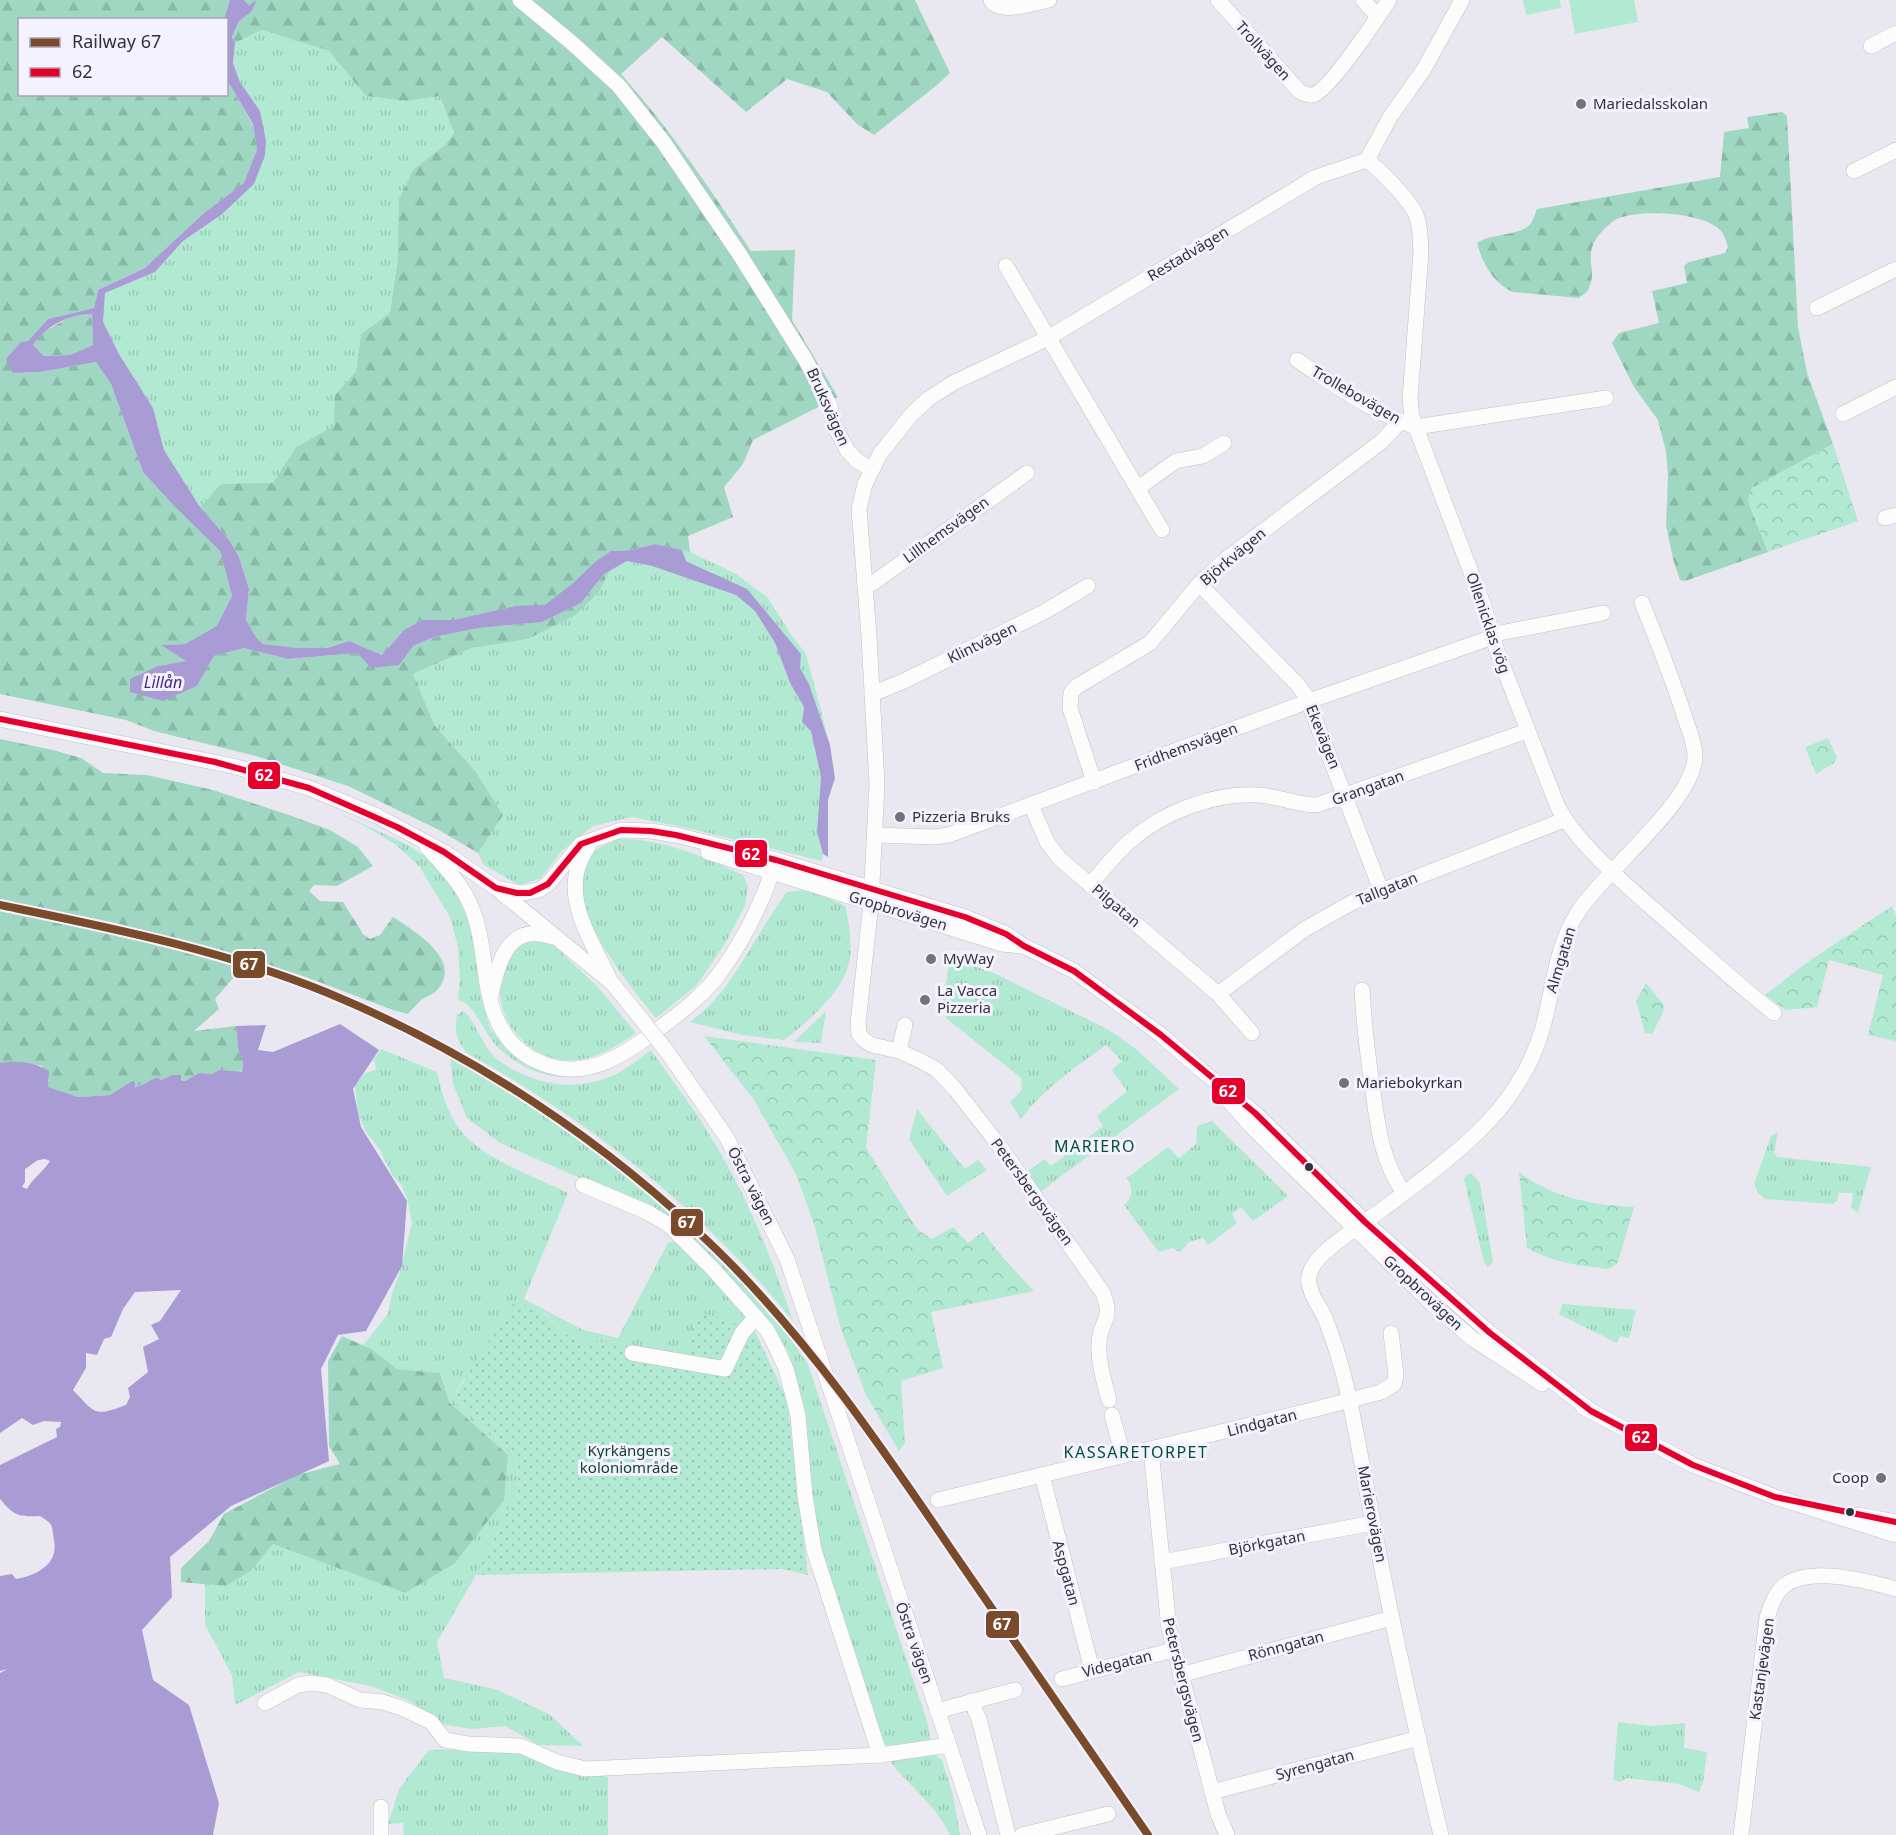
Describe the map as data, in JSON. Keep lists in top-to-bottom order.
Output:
{
  "streets": {
    "street": [
      "Trollvägen",
      "Restadvägen",
      "Trollebovägen",
      "Bruksvägen",
      "Lillhemsvägen",
      "Björkvägen",
      "Ollenicklas vög",
      "Klintvägen",
      "Ekevägen",
      "Fridhemsvägen",
      "Grangatan",
      "Tallgatan",
      "Pilgatan",
      "Gropbrovägen",
      "Almgatan",
      "Östra vägen",
      "Petersbergsvägen",
      "Lindgatan",
      "Marierovägen",
      "Björkgatan",
      "Aspgatan",
      "Rönngatan",
      "Videgatan",
      "Kastanjevägen",
      "Syrengatan"
    ]
  },
  "crossings": [
    ["Restadvägen", "Bruksvägen"],
    ["Restadvägen", "Ollenicklas vög"],
    ["Trollebovägen", "Björkvägen"],
    ["Trollebovägen", "Ollenicklas vög"],
    ["Björkvägen", "Ekevägen"],
    ["Björkvägen", "Fridhemsvägen"],
    ["Ollenicklas vög", "Fridhemsvägen"],
    ["Ollenicklas vög", "Grangatan"],
    ["Ollenicklas vög", "Tallgatan"],
    ["Ollenicklas vög", "Almgatan"],
    ["Ekevägen", "Fridhemsvägen"],
    ["Ekevägen", "Grangatan"],
    ["Ekevägen", "Tallgatan"],
    ["Fridhemsvägen", "Pilgatan"],
    ["Grangatan", "Pilgatan"],
    ["Tallgatan", "Pilgatan"],
    ["Gropbrovägen", "Almgatan"],
    ["Gropbrovägen", "Petersbergsvägen"],
    ["Gropbrovägen", "Marierovägen"],
    ["Almgatan", "Marierovägen"],
    ["Petersbergsvägen", "Lindgatan"],
    ["Petersbergsvägen", "Björkgatan"],
    ["Petersbergsvägen", "Rönngatan"],
    ["Petersbergsvägen", "Videgatan"],
    ["Petersbergsvägen", "Syrengatan"],
    ["Lindgatan", "Marierovägen"],
    ["Lindgatan", "Aspgatan"],
    ["Marierovägen", "Björkgatan"],
    ["Marierovägen", "Rönngatan"],
    ["Marierovägen", "Syrengatan"],
    ["Aspgatan", "Videgatan"]
  ],
  "districts": ["MARIERO", "KASSARETORPET"],
  "water": ["Lillån"],
  "parks": ["Kyrkängens koloniområde"],
  "places": [
    "Mariedalsskolan",
    "Pizzeria Bruks",
    "MyWay",
    "La Vacca Pizzeria",
    "Mariebokyrkan",
    "Coop"
  ],
  "lines": ["transit line 62", "rail line 67"],
  "legend": ["Railway 67", "62"]
}
